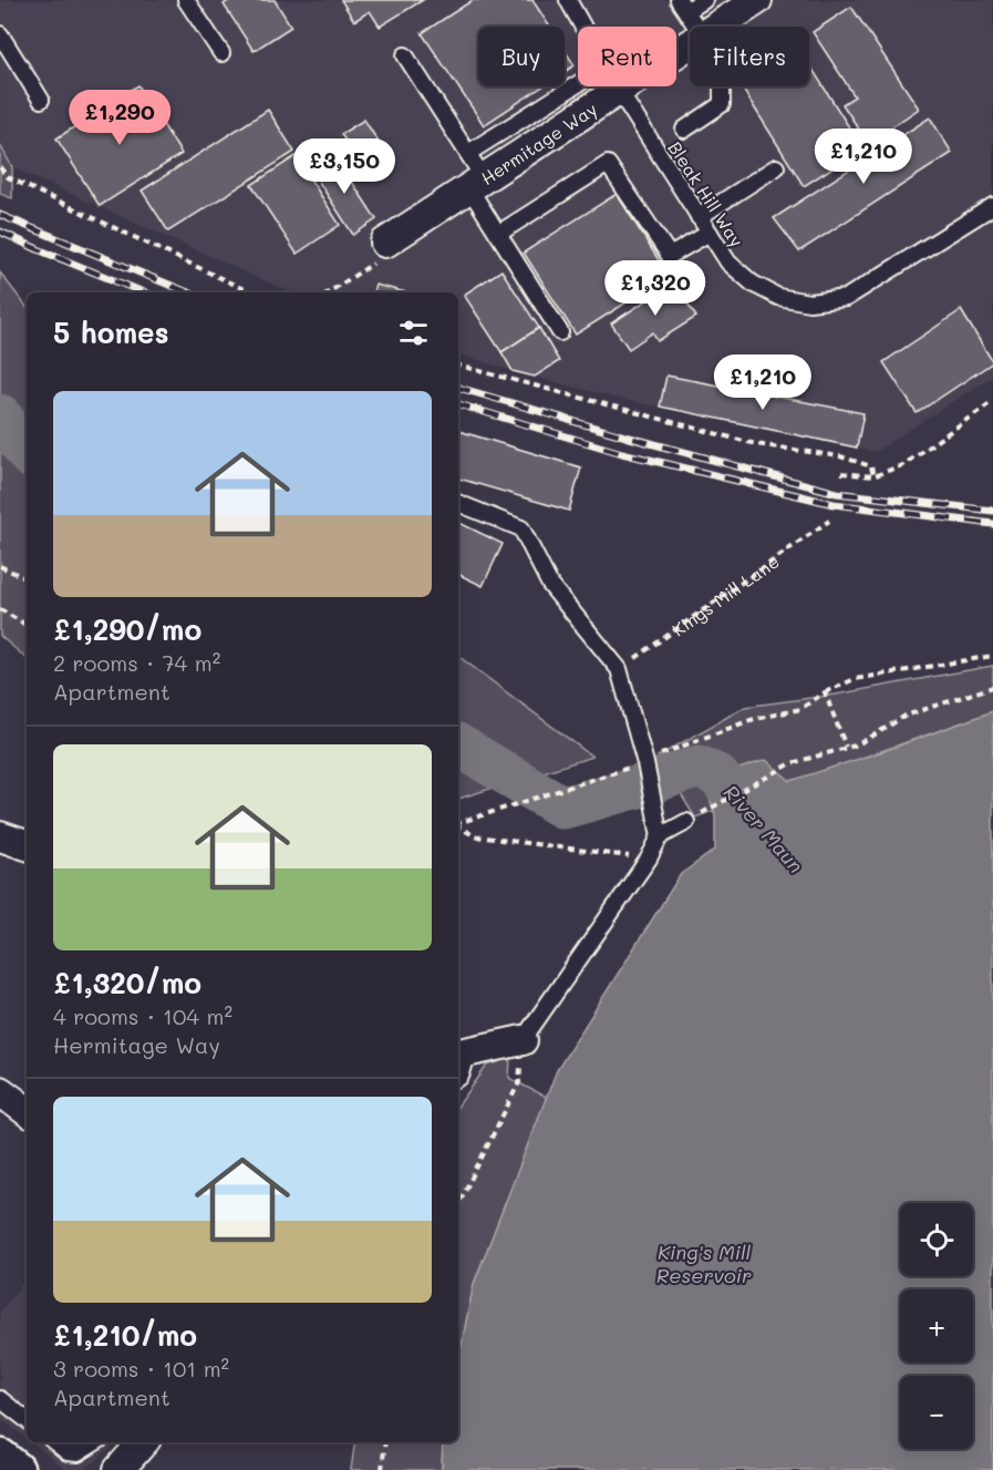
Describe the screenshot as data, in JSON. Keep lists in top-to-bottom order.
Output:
{
  "streets": {
    "street": ["Hermitage Way"],
    "lane": ["Bleak Hill Way"],
    "path": ["Kings Mill Lane"]
  },
  "water": ["River Maun", "King's Mill Reservoir"],
  "page": {
    "chip": ["Buy", "Rent", "Filters"],
    "price": [
      "£1,290",
      "£1,210",
      "£3,150",
      "£1,320",
      "£1,210"
    ],
    "heading": "5 homes",
    "list": [
      {
        "name": "£1,290/mo",
        "note": "2 rooms · 74 m² · Apartment"
      },
      {
        "name": "£1,320/mo",
        "note": "4 rooms · 104 m² · Hermitage Way"
      },
      {
        "name": "£1,210/mo",
        "note": "3 rooms · 101 m² · Apartment"
      }
    ],
    "map_buttons": ["+", "−"]
  }
}
